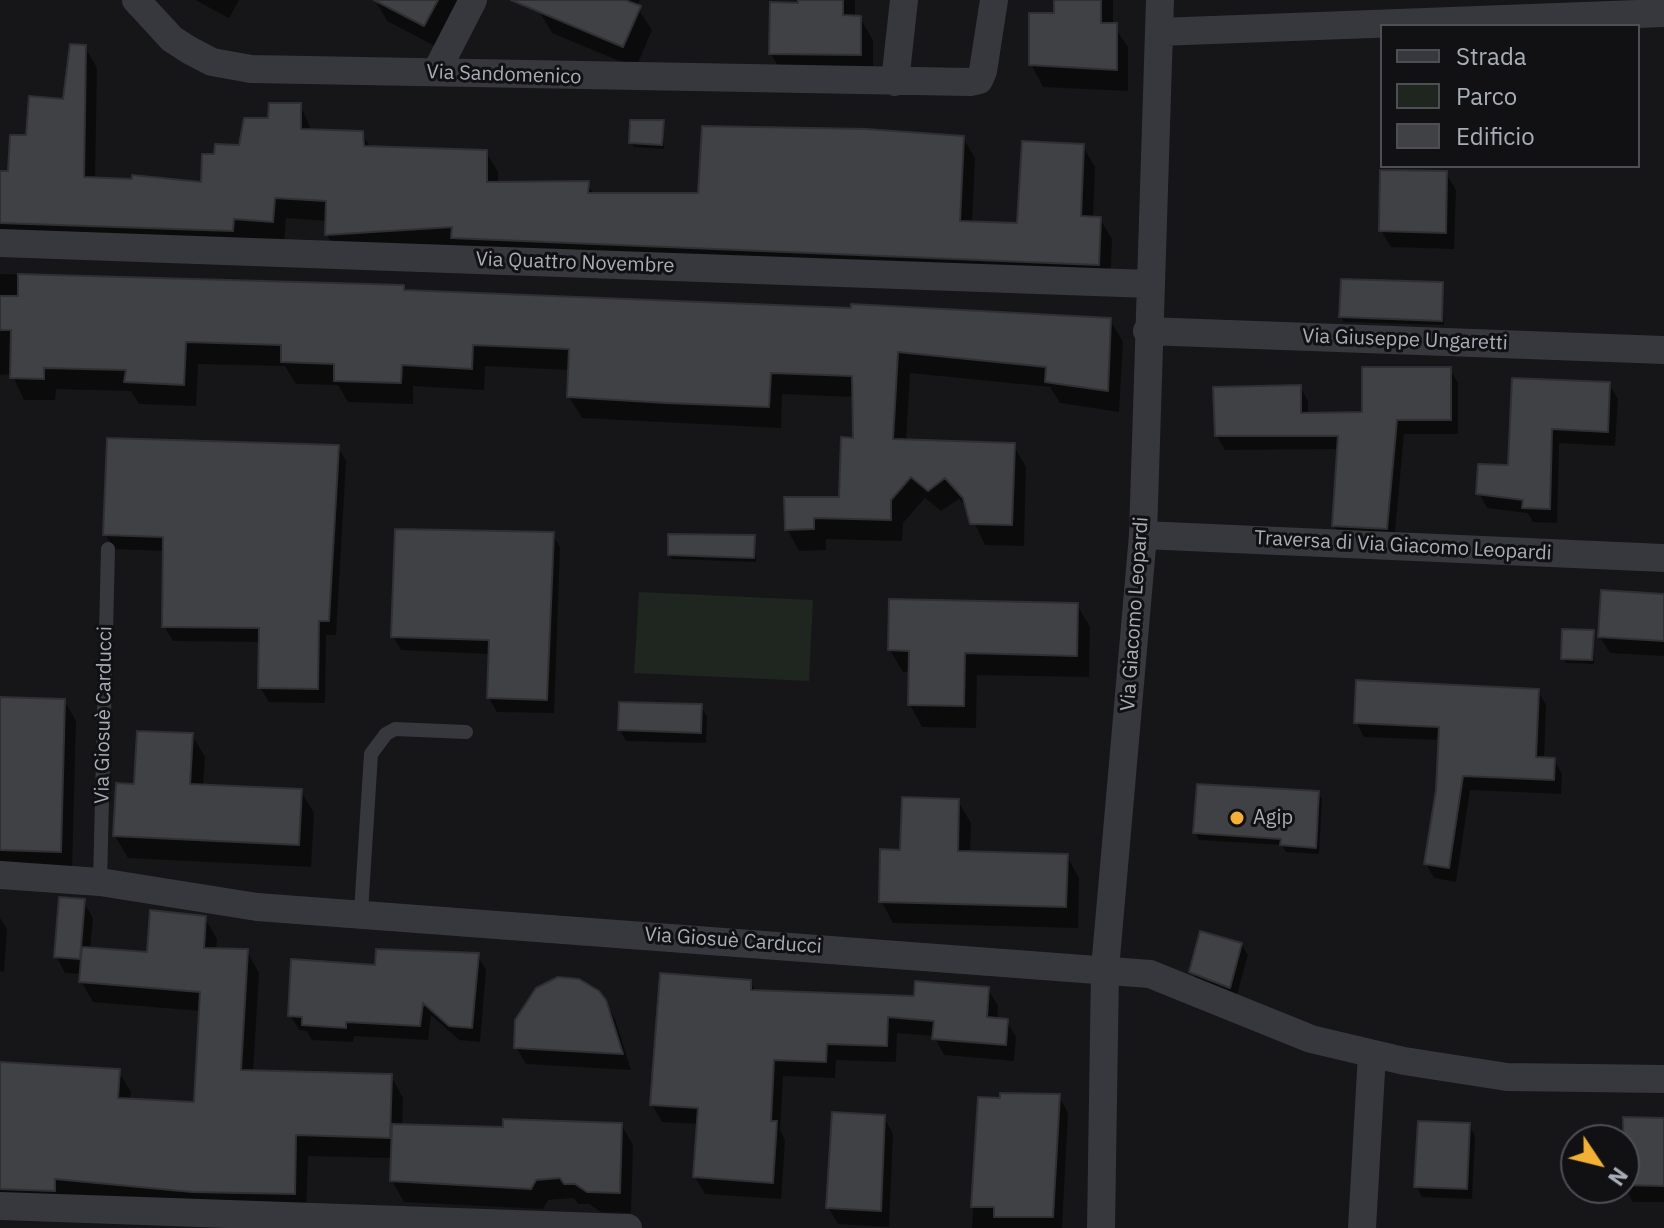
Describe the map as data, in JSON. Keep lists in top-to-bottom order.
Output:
{
  "streets": {
    "street": [
      "Via Sandomenico",
      "Via Quattro Novembre",
      "Via Giuseppe Ungaretti",
      "Traversa di Via Giacomo Leopardi",
      "Via Giacomo Leopardi",
      "Via Giosuè Carducci"
    ]
  },
  "crossings": [
    ["Via Quattro Novembre", "Via Giacomo Leopardi"],
    ["Via Giuseppe Ungaretti", "Via Giacomo Leopardi"],
    ["Traversa di Via Giacomo Leopardi", "Via Giacomo Leopardi"],
    ["Via Giacomo Leopardi", "Via Giosuè Carducci"]
  ],
  "places": ["Agip"],
  "legend": ["Strada", "Parco", "Edificio"],
  "north": "bottom right"
}
